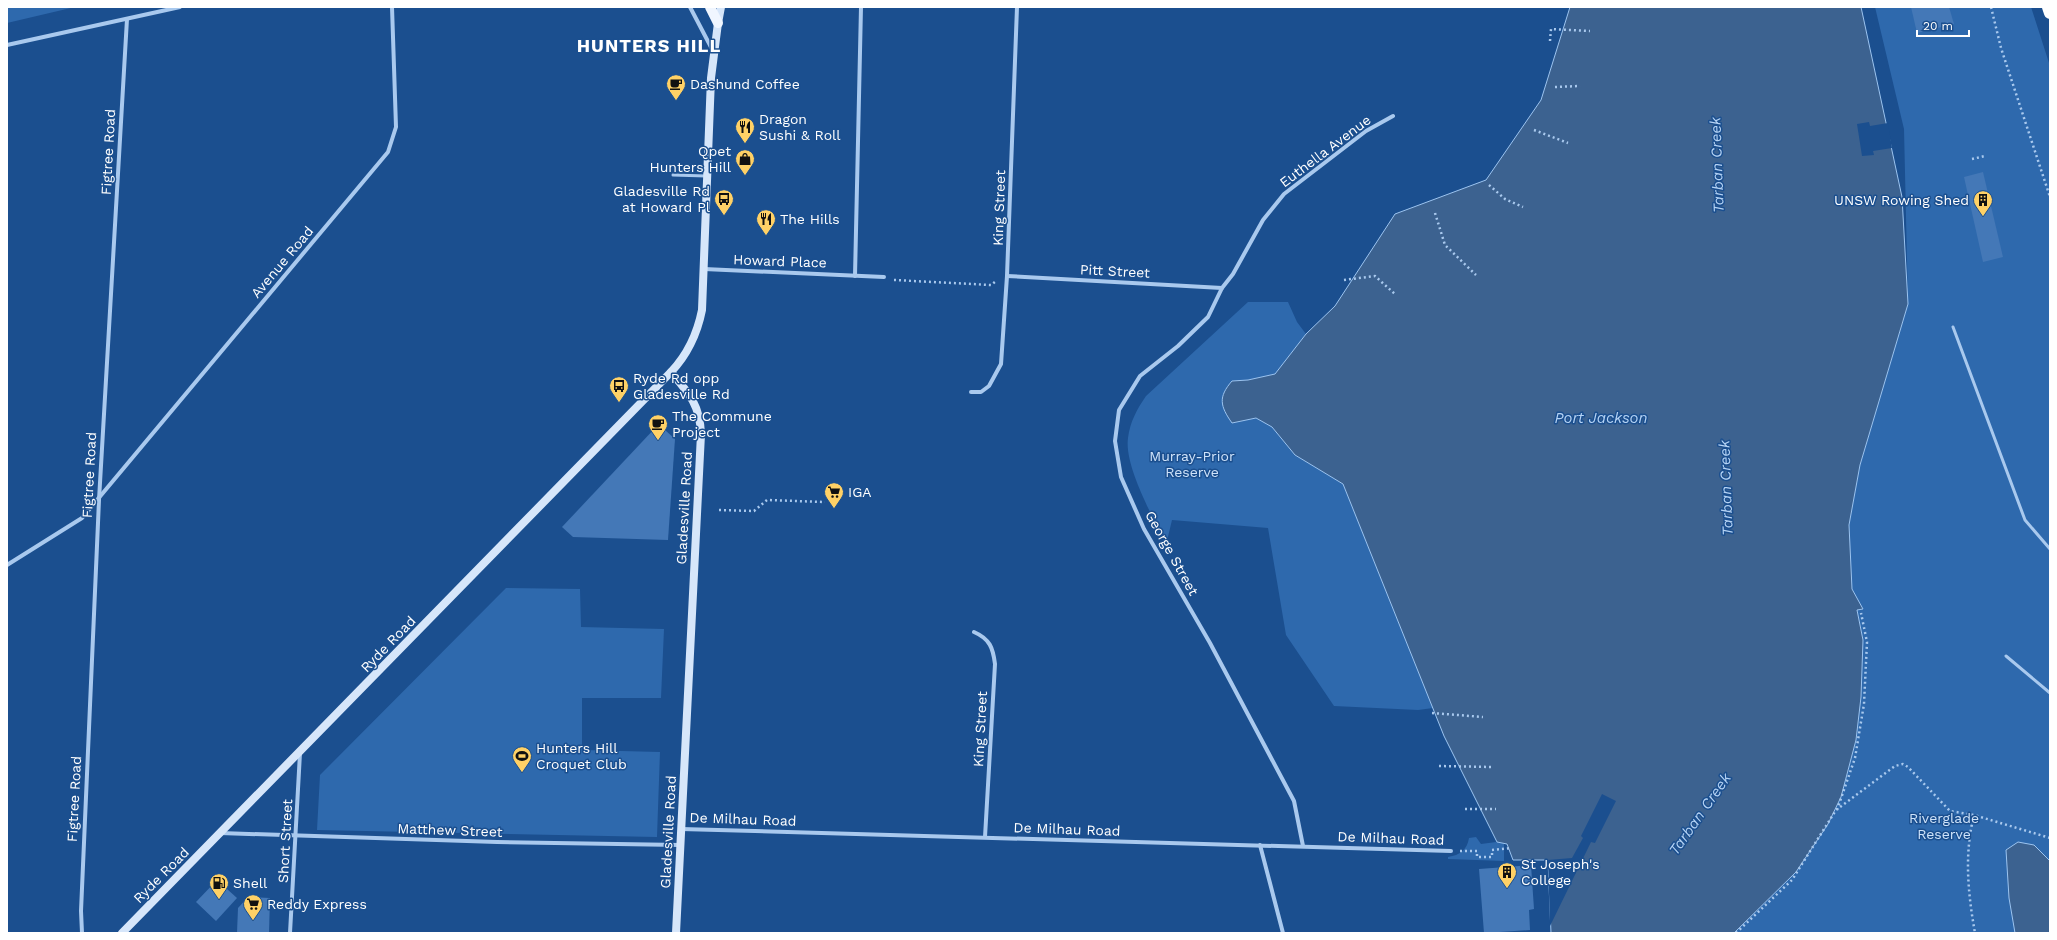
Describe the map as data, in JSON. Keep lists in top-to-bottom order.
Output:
{
  "streets": {
    "main road": ["Gladesville Road", "Ryde Road"],
    "street": [
      "Euthella Avenue",
      "Figtree Road",
      "King Street",
      "Howard Place",
      "Avenue Road",
      "Pitt Street",
      "George Street",
      "De Milhau Road",
      "Matthew Street",
      "Short Street"
    ]
  },
  "crossings": [
    ["Euthella Avenue", "Pitt Street"],
    ["Euthella Avenue", "George Street"],
    ["Figtree Road", "Avenue Road"],
    ["King Street", "Pitt Street"],
    ["King Street", "De Milhau Road"],
    ["Pitt Street", "George Street"],
    ["Gladesville Road", "Ryde Road"],
    ["Gladesville Road", "De Milhau Road"],
    ["Gladesville Road", "Matthew Street"],
    ["George Street", "De Milhau Road"],
    ["Ryde Road", "Matthew Street"],
    ["Ryde Road", "Short Street"],
    ["Matthew Street", "Short Street"]
  ],
  "districts": ["HUNTERS HILL"],
  "water": ["Tarban Creek", "Port Jackson"],
  "parks": ["Murray-Prior Reserve", "Riverglade Reserve"],
  "places": {
    "cafe": ["Dashund Coffee", "The Commune Project"],
    "restaurant": ["Dragon Sushi & Roll", "The Hills"],
    "shop": ["Qpet Hunters Hill"],
    "bus stop": ["Gladesville Rd at Howard Pl", "Ryde Rd opp Gladesville Rd"],
    "building": ["UNSW Rowing Shed", "St Joseph's College"],
    "supermarket": ["IGA", "Reddy Express"],
    "sports": ["Hunters Hill Croquet Club"],
    "fuel station": ["Shell"]
  },
  "scale_bar": "20 m"
}
